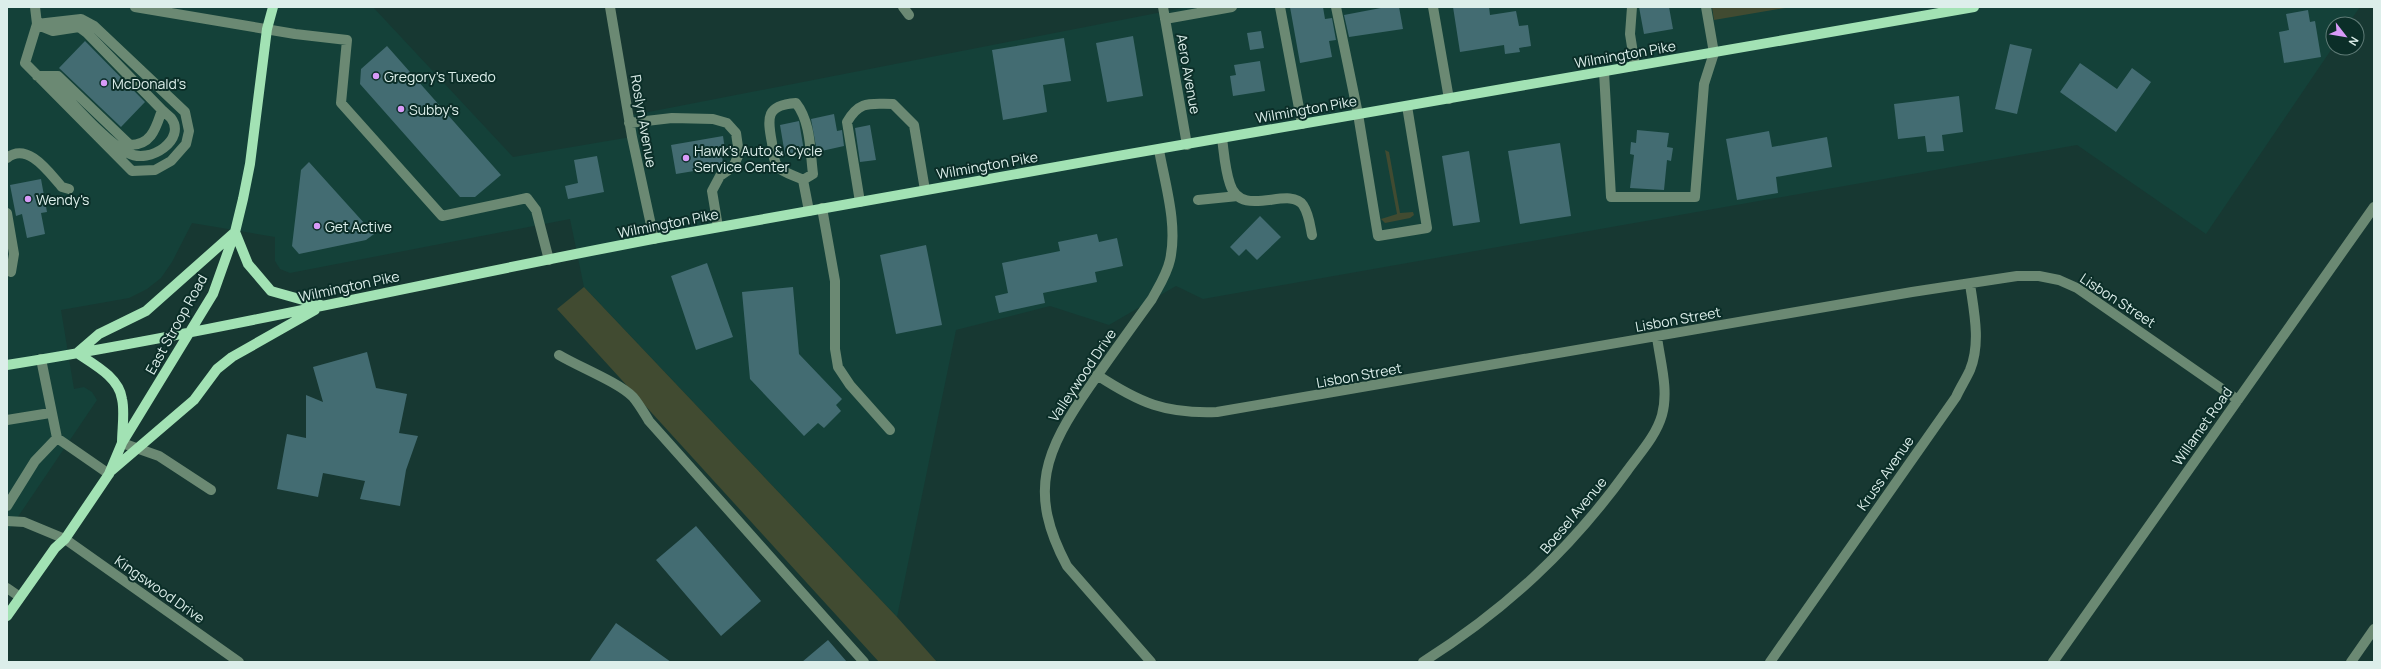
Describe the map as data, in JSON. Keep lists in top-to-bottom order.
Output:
{
  "streets": {
    "main road": ["Wilmington Pike", "East Stroop Road"],
    "street": [
      "Aero Avenue",
      "Roslyn Avenue",
      "Lisbon Street",
      "Valleywood Drive",
      "Willamet Road",
      "Kruss Avenue",
      "Boesel Avenue",
      "Kingswood Drive"
    ]
  },
  "crossings": [
    ["Wilmington Pike", "Aero Avenue"],
    ["Wilmington Pike", "Roslyn Avenue"],
    ["Wilmington Pike", "East Stroop Road"],
    ["Wilmington Pike", "Valleywood Drive"],
    ["Lisbon Street", "Valleywood Drive"],
    ["Lisbon Street", "Willamet Road"],
    ["Lisbon Street", "Kruss Avenue"],
    ["Lisbon Street", "Boesel Avenue"],
    ["East Stroop Road", "Kingswood Drive"]
  ],
  "places": [
    "Gregory's Tuxedo",
    "McDonald's",
    "Subby's",
    "Hawk's Auto & Cycle Service Center",
    "Wendy's",
    "Get Active"
  ],
  "north": "bottom right"
}
